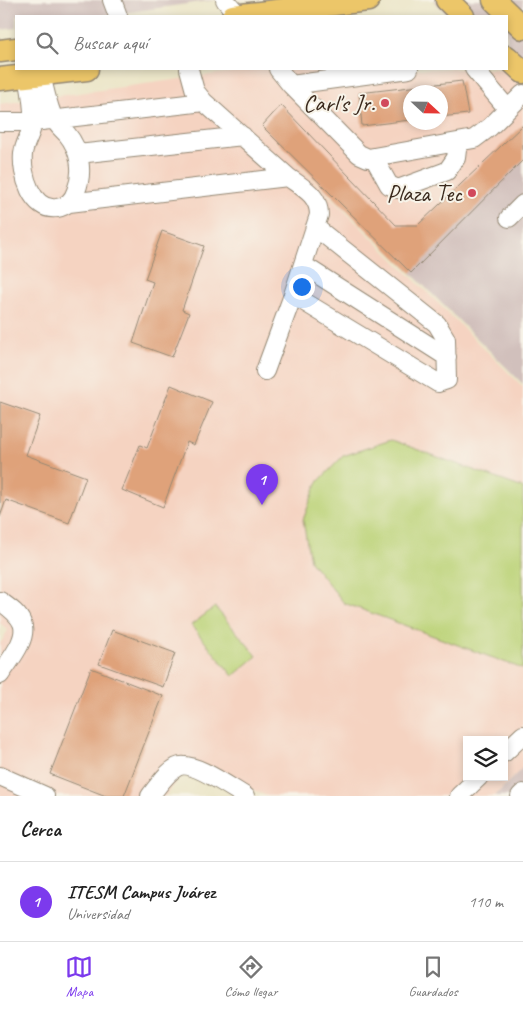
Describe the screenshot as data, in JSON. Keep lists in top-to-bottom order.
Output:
{
  "places": ["Carl's Jr.", "Plaza Tec"],
  "north": "right",
  "page": {
    "search": "Buscar aquí",
    "pins": "1",
    "heading": "Cerca",
    "list": [
      {
        "mark": "1",
        "name": "ITESM Campus Juárez",
        "note": "Universidad",
        "value": "110 m"
      }
    ],
    "nav": ["Mapa", "Cómo llegar", "Guardados"]
  }
}
